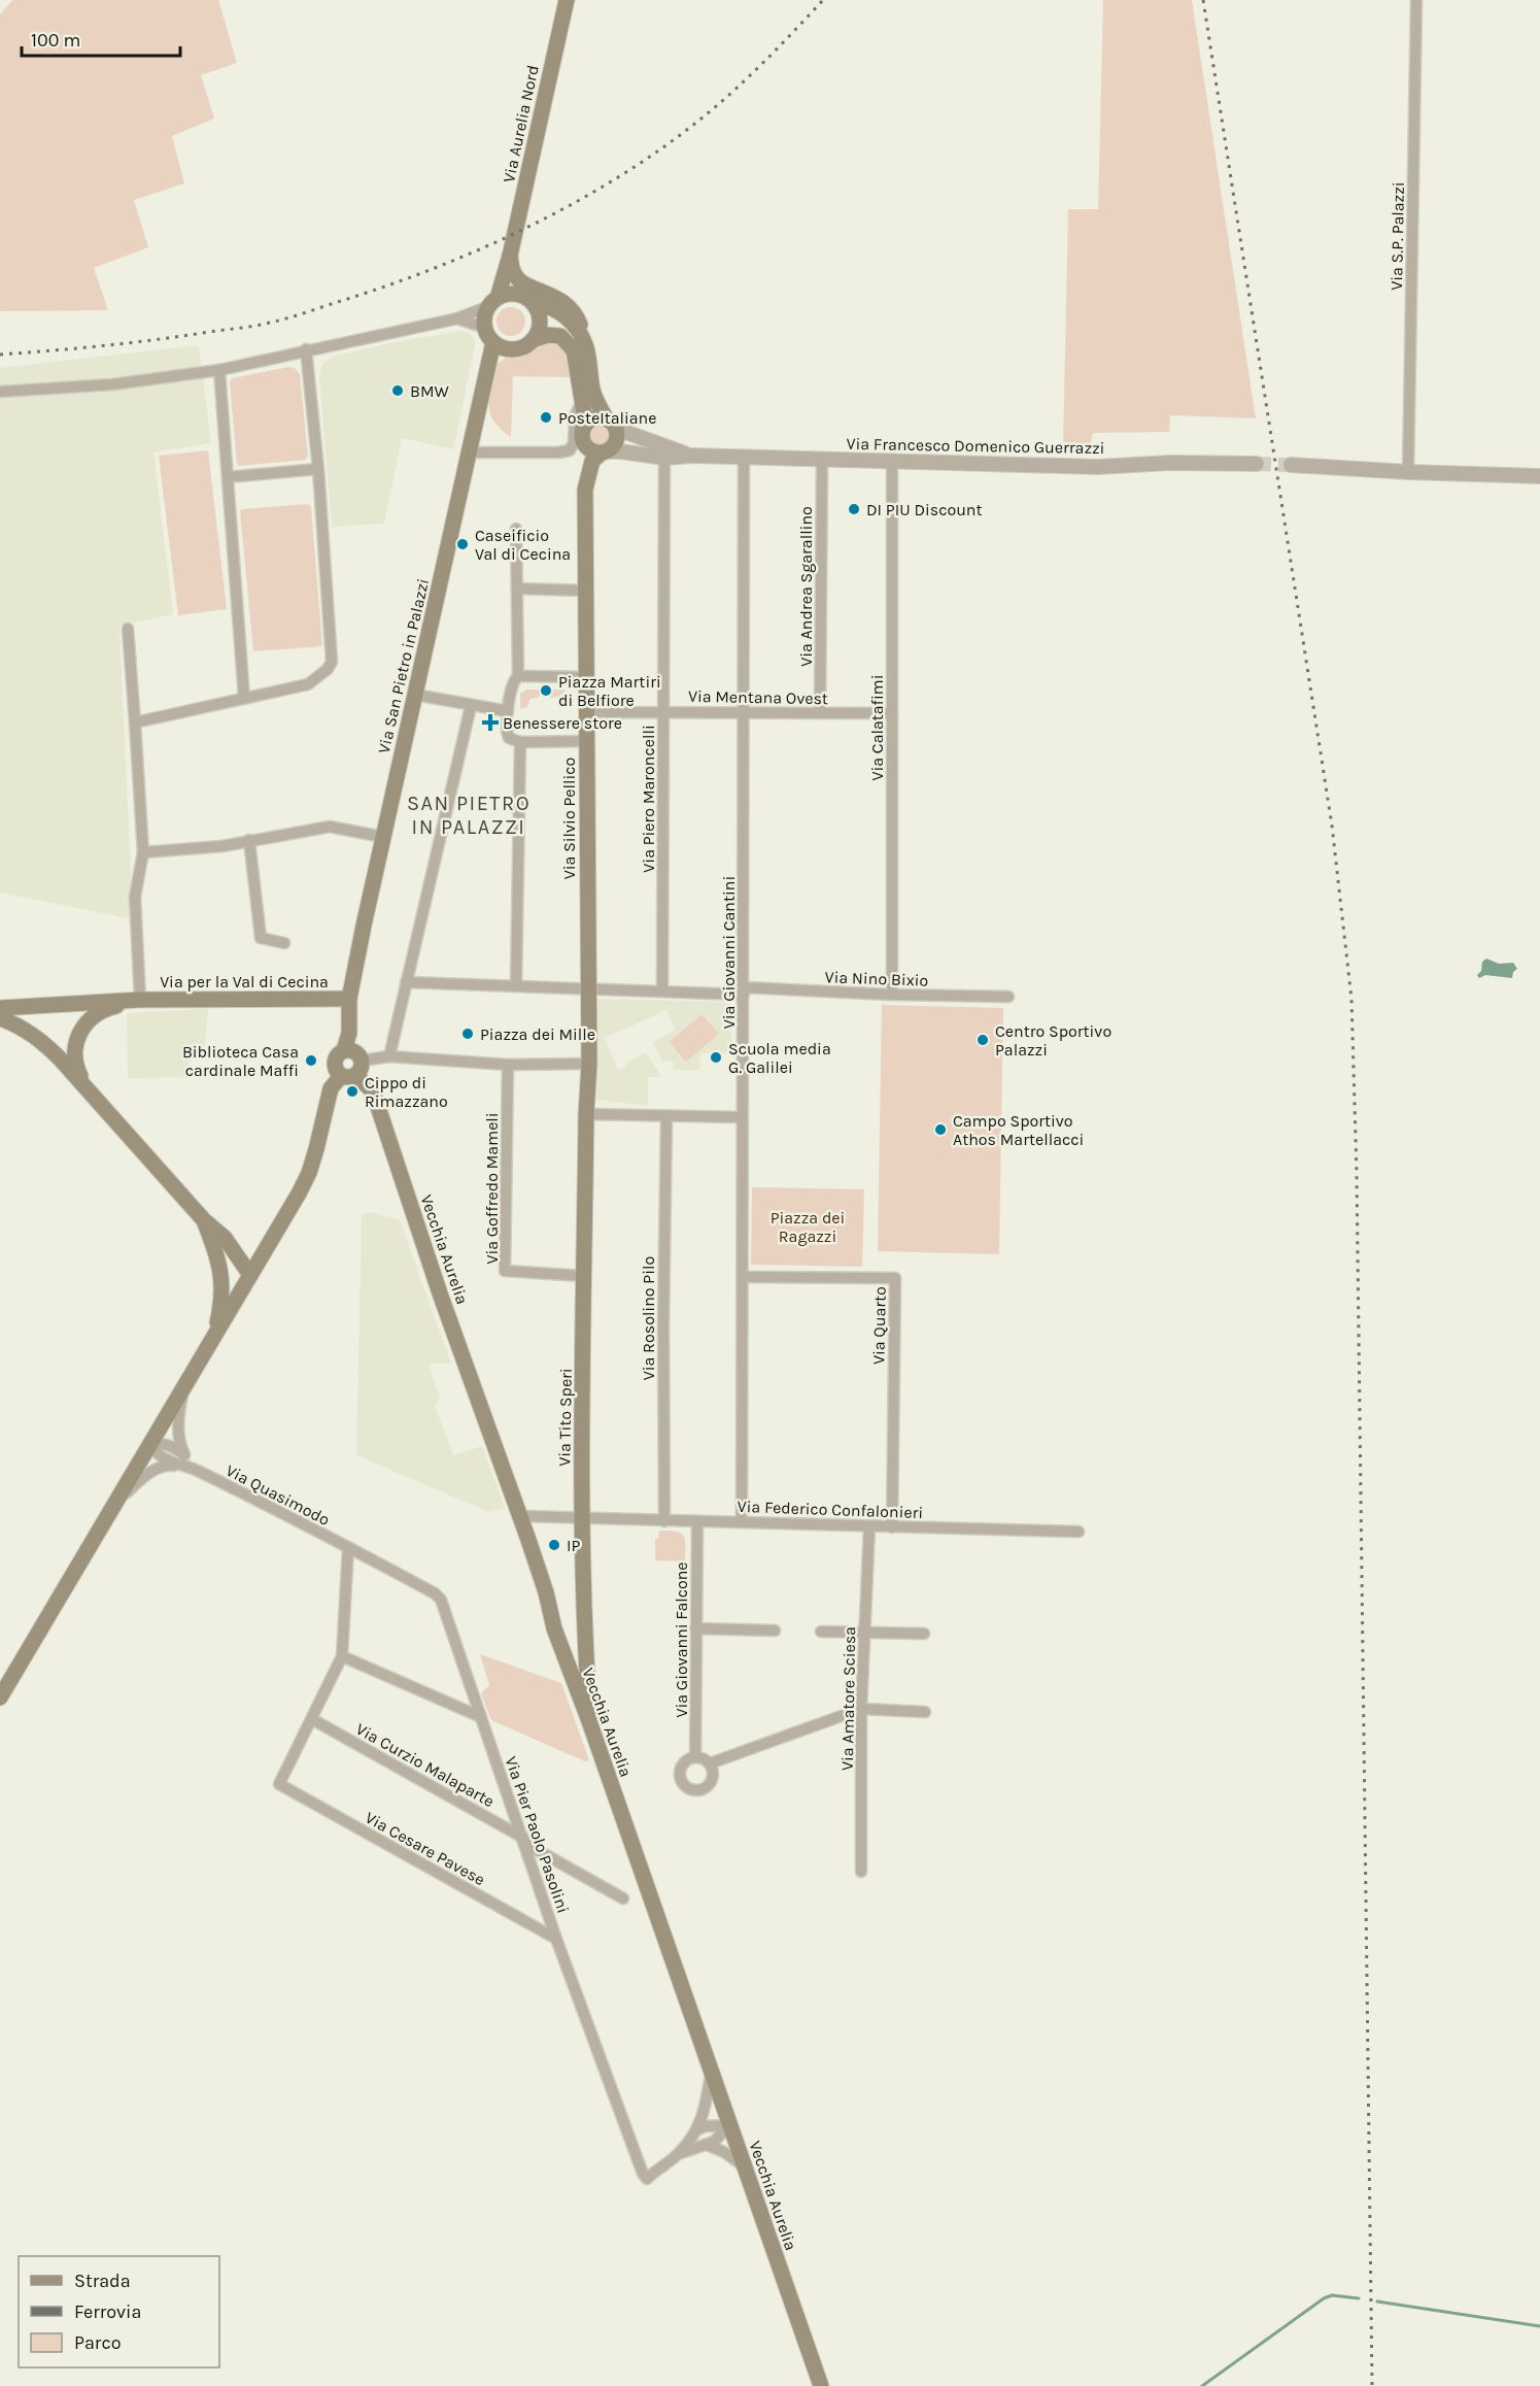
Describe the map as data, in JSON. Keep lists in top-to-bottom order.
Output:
{
  "streets": {
    "main road": [
      "Via Aurelia Nord",
      "Via San Pietro in Palazzi",
      "Via Silvio Pellico",
      "Via per la Val di Cecina",
      "Vecchia Aurelia",
      "Via Tito Speri"
    ],
    "street": [
      "Via S.P. Palazzi",
      "Via Francesco Domenico Guerrazzi",
      "Via Andrea Sgarallino",
      "Via Mentana Ovest",
      "Via Calatafimi",
      "Via Piero Maroncelli",
      "Via Giovanni Cantini",
      "Via Nino Bixio",
      "Via Goffredo Mameli",
      "Via Rosolino Pilo",
      "Via Quarto",
      "Via Quasimodo",
      "Via Federico Confalonieri",
      "Via Giovanni Falcone",
      "Via Amatore Sciesa",
      "Via Curzio Malaparte",
      "Via Pier Paolo Pasolini",
      "Via Cesare Pavese"
    ]
  },
  "crossings": [
    ["Via Aurelia Nord", "Via San Pietro in Palazzi"],
    ["Via Francesco Domenico Guerrazzi", "Via Andrea Sgarallino"],
    ["Via Francesco Domenico Guerrazzi", "Via Calatafimi"],
    ["Via Francesco Domenico Guerrazzi", "Via Piero Maroncelli"],
    ["Via Francesco Domenico Guerrazzi", "Via Silvio Pellico"],
    ["Via Francesco Domenico Guerrazzi", "Via Giovanni Cantini"],
    ["Via Andrea Sgarallino", "Via Mentana Ovest"],
    ["Via San Pietro in Palazzi", "Via per la Val di Cecina"],
    ["Via Mentana Ovest", "Via Calatafimi"],
    ["Via Mentana Ovest", "Via Piero Maroncelli"],
    ["Via Mentana Ovest", "Via Silvio Pellico"],
    ["Via Mentana Ovest", "Via Giovanni Cantini"],
    ["Via Calatafimi", "Via Nino Bixio"],
    ["Via Piero Maroncelli", "Via Nino Bixio"],
    ["Via Silvio Pellico", "Via Nino Bixio"],
    ["Via Silvio Pellico", "Via Tito Speri"],
    ["Via Giovanni Cantini", "Via Nino Bixio"],
    ["Via Giovanni Cantini", "Via Quarto"],
    ["Via Giovanni Cantini", "Via Federico Confalonieri"],
    ["Via Goffredo Mameli", "Via Tito Speri"],
    ["Vecchia Aurelia", "Via Tito Speri"],
    ["Vecchia Aurelia", "Via Federico Confalonieri"],
    ["Via Rosolino Pilo", "Via Federico Confalonieri"],
    ["Via Quarto", "Via Federico Confalonieri"],
    ["Via Tito Speri", "Via Federico Confalonieri"],
    ["Via Quasimodo", "Via Pier Paolo Pasolini"],
    ["Via Federico Confalonieri", "Via Giovanni Falcone"],
    ["Via Federico Confalonieri", "Via Amatore Sciesa"],
    ["Via Curzio Malaparte", "Via Pier Paolo Pasolini"],
    ["Via Curzio Malaparte", "Via Cesare Pavese"],
    ["Via Pier Paolo Pasolini", "Via Cesare Pavese"]
  ],
  "districts": ["SAN PIETRO IN PALAZZI"],
  "parks": ["Piazza dei Ragazzi"],
  "places": {
    "other": [
      "BMW",
      "PosteItaliane",
      "DI PIU Discount",
      "Caseificio Val di Cecina",
      "Piazza Martiri di Belfiore",
      "Piazza dei Mille",
      "Centro Sportivo Palazzi",
      "Scuola media G. Galilei",
      "Biblioteca Casa cardinale Maffi",
      "Cippo di Rimazzano",
      "Campo Sportivo Athos Martellacci",
      "IP"
    ],
    "health": ["Benessere store"]
  },
  "legend": ["Strada", "Ferrovia", "Parco"],
  "scale_bar": "100 m"
}
